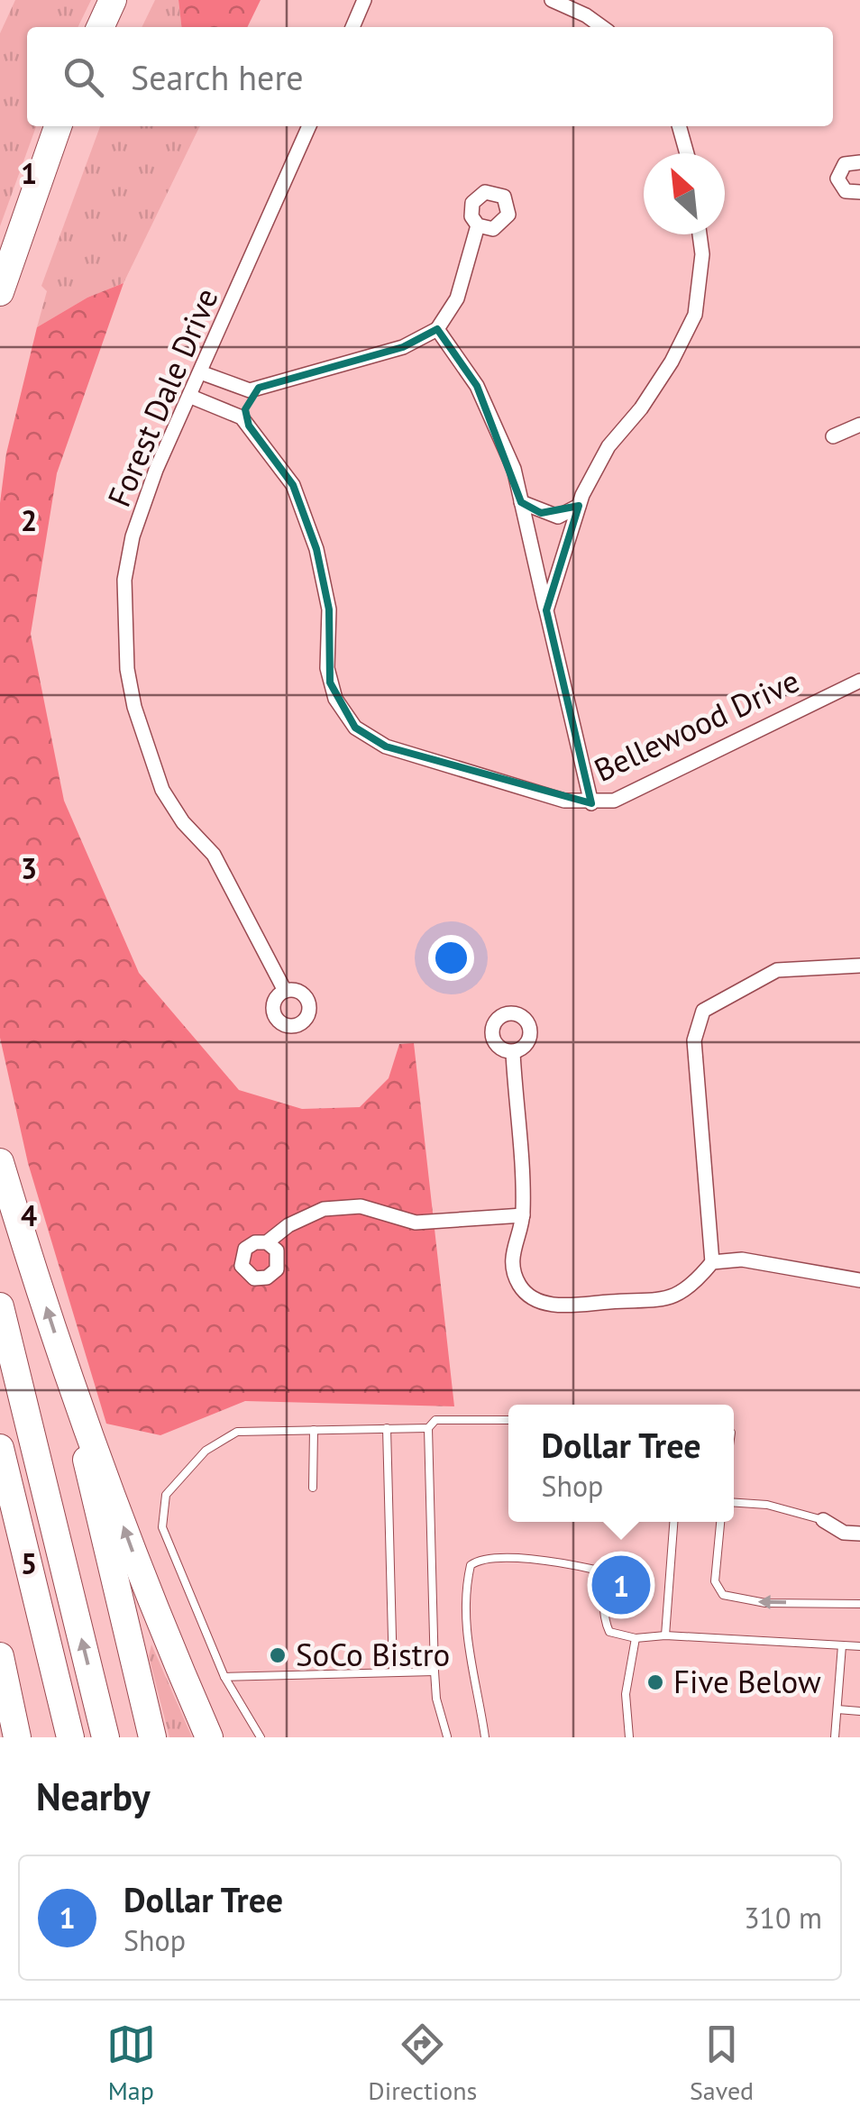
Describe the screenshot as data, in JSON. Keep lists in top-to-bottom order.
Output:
{
  "streets": {
    "street": ["Forest Dale Drive", "Bellewood Drive"]
  },
  "crossings": [
    ["Forest Dale Drive", "Bellewood Drive"]
  ],
  "places": ["SoCo Bistro", "Five Below"],
  "north": "top left",
  "page": {
    "search": "Search here",
    "popup": ["Dollar Tree", "Shop"],
    "pins": "1",
    "heading": "Nearby",
    "list": [
      {
        "mark": "1",
        "name": "Dollar Tree",
        "note": "Shop",
        "value": "310 m"
      }
    ],
    "nav": ["Map", "Directions", "Saved"]
  },
  "grid": {
    "rows": [
      "1",
      "2",
      "3",
      "4",
      "5"
    ]
  }
}
